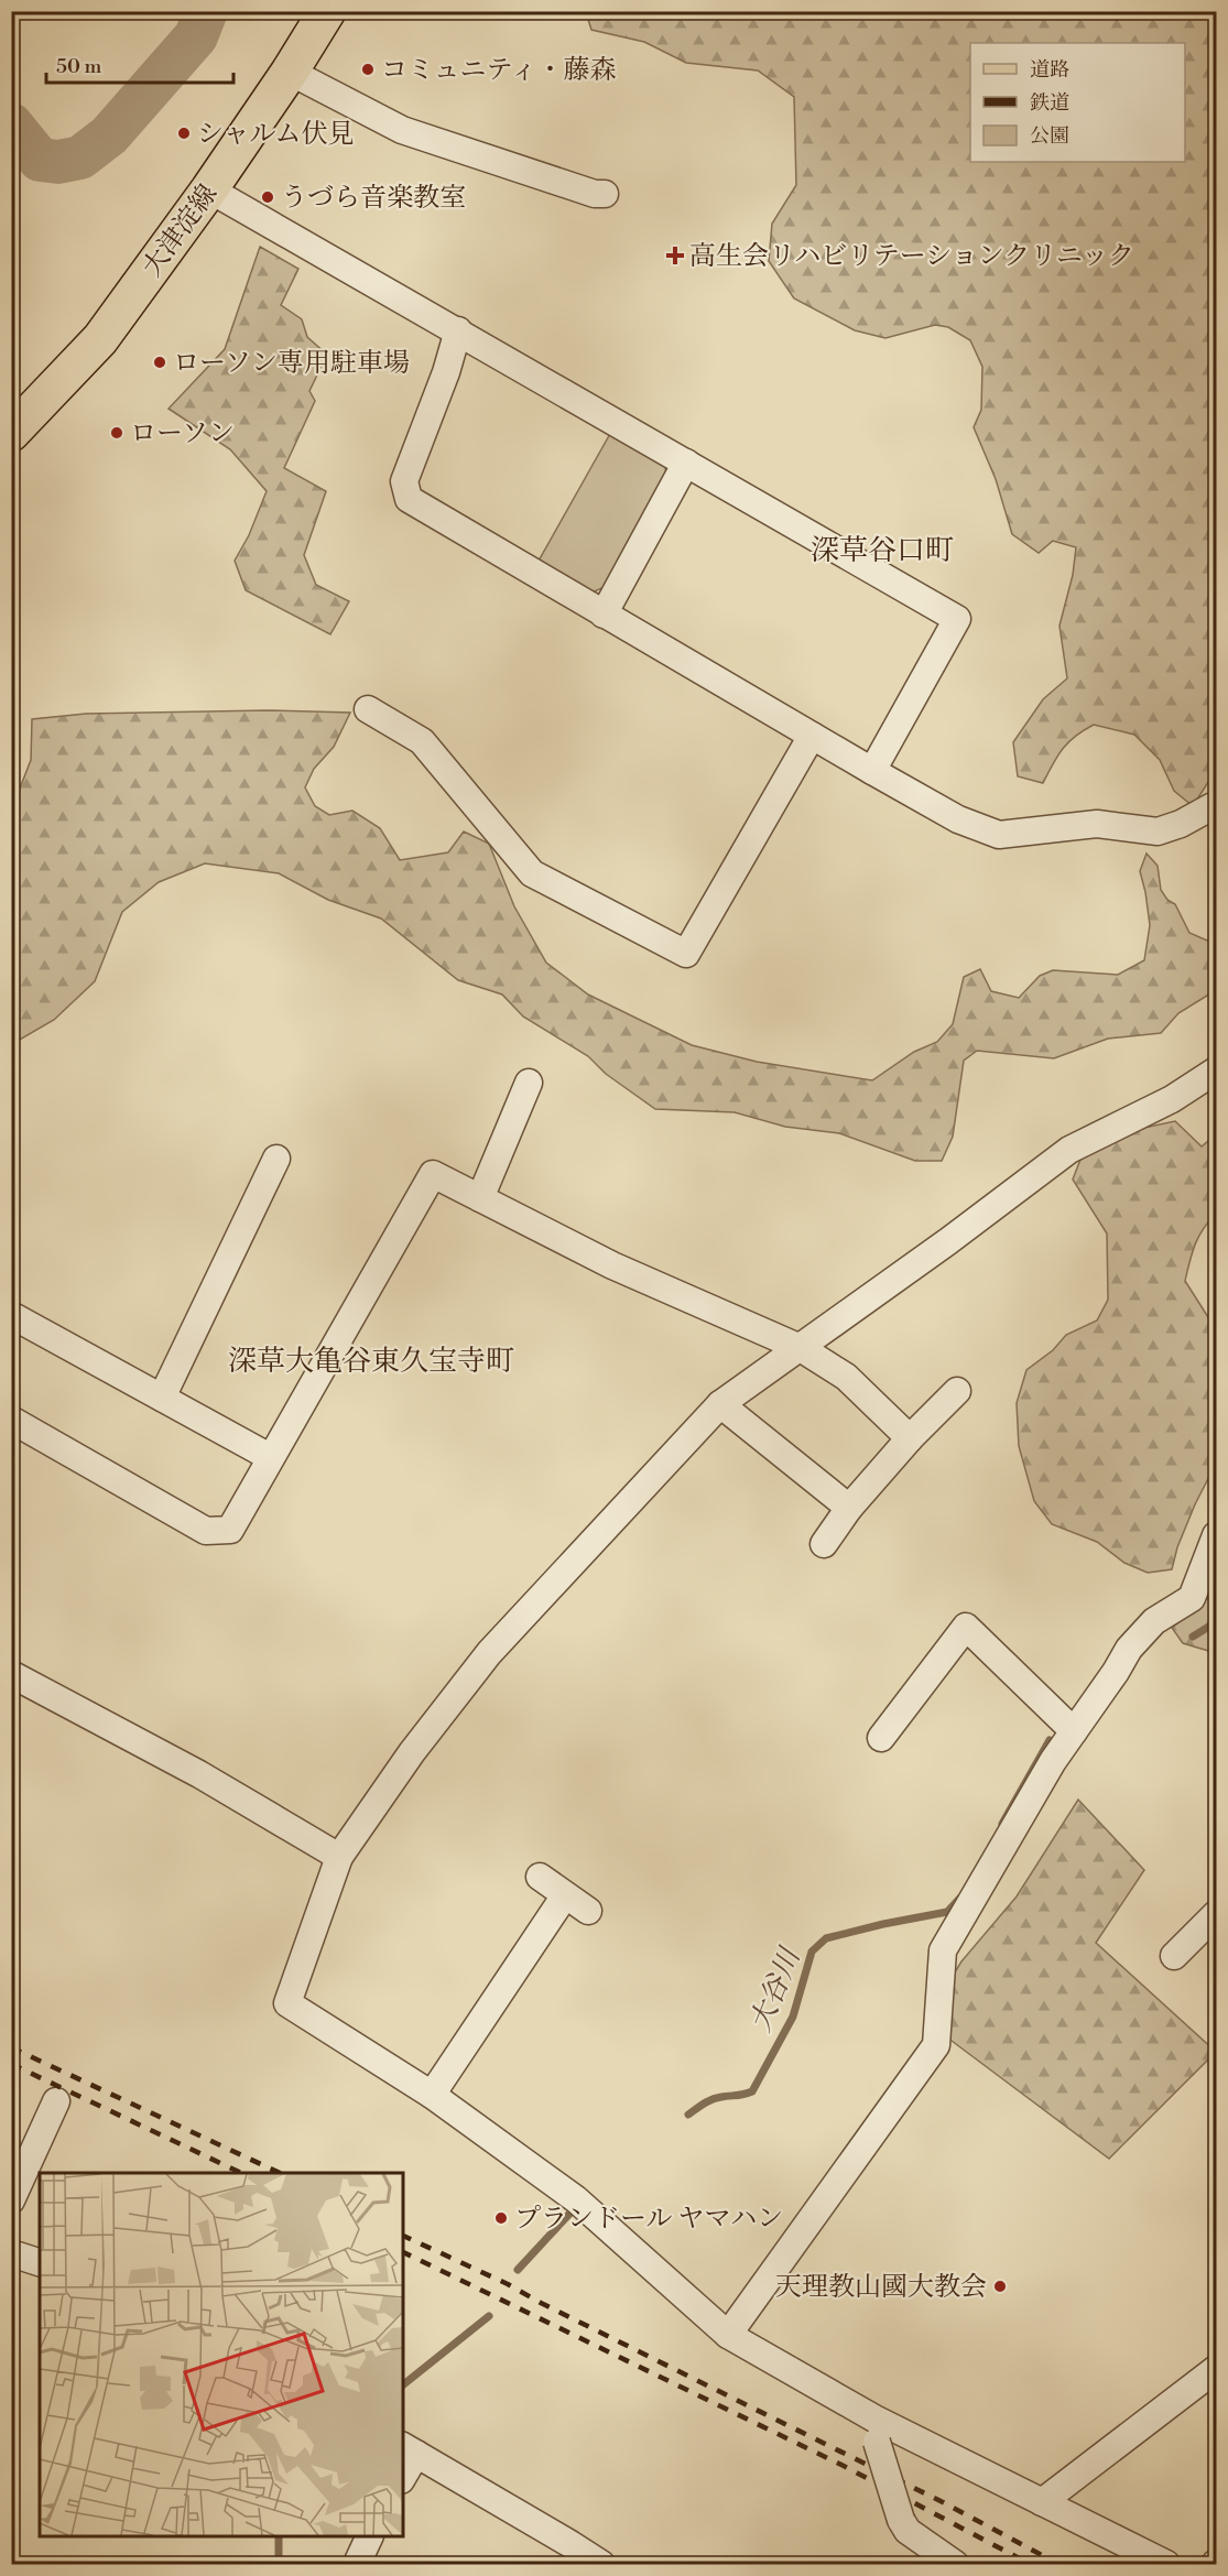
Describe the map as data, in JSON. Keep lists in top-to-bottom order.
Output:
{
  "streets": {
    "main road": ["大津淀線"]
  },
  "districts": ["深草谷口町", "深草大亀谷東久宝寺町"],
  "water": ["大谷川"],
  "places": {
    "other": [
      "コミュニティ・藤森",
      "シャルム伏見",
      "うづら音楽教室",
      "ローソン専用駐車場",
      "ローソン",
      "プランドール ヤマハン",
      "天理教山國大教会"
    ],
    "health": ["高生会リハビリテーションクリニック"]
  },
  "legend": ["道路", "鉄道", "公園"],
  "scale_bar": "50 m"
}
